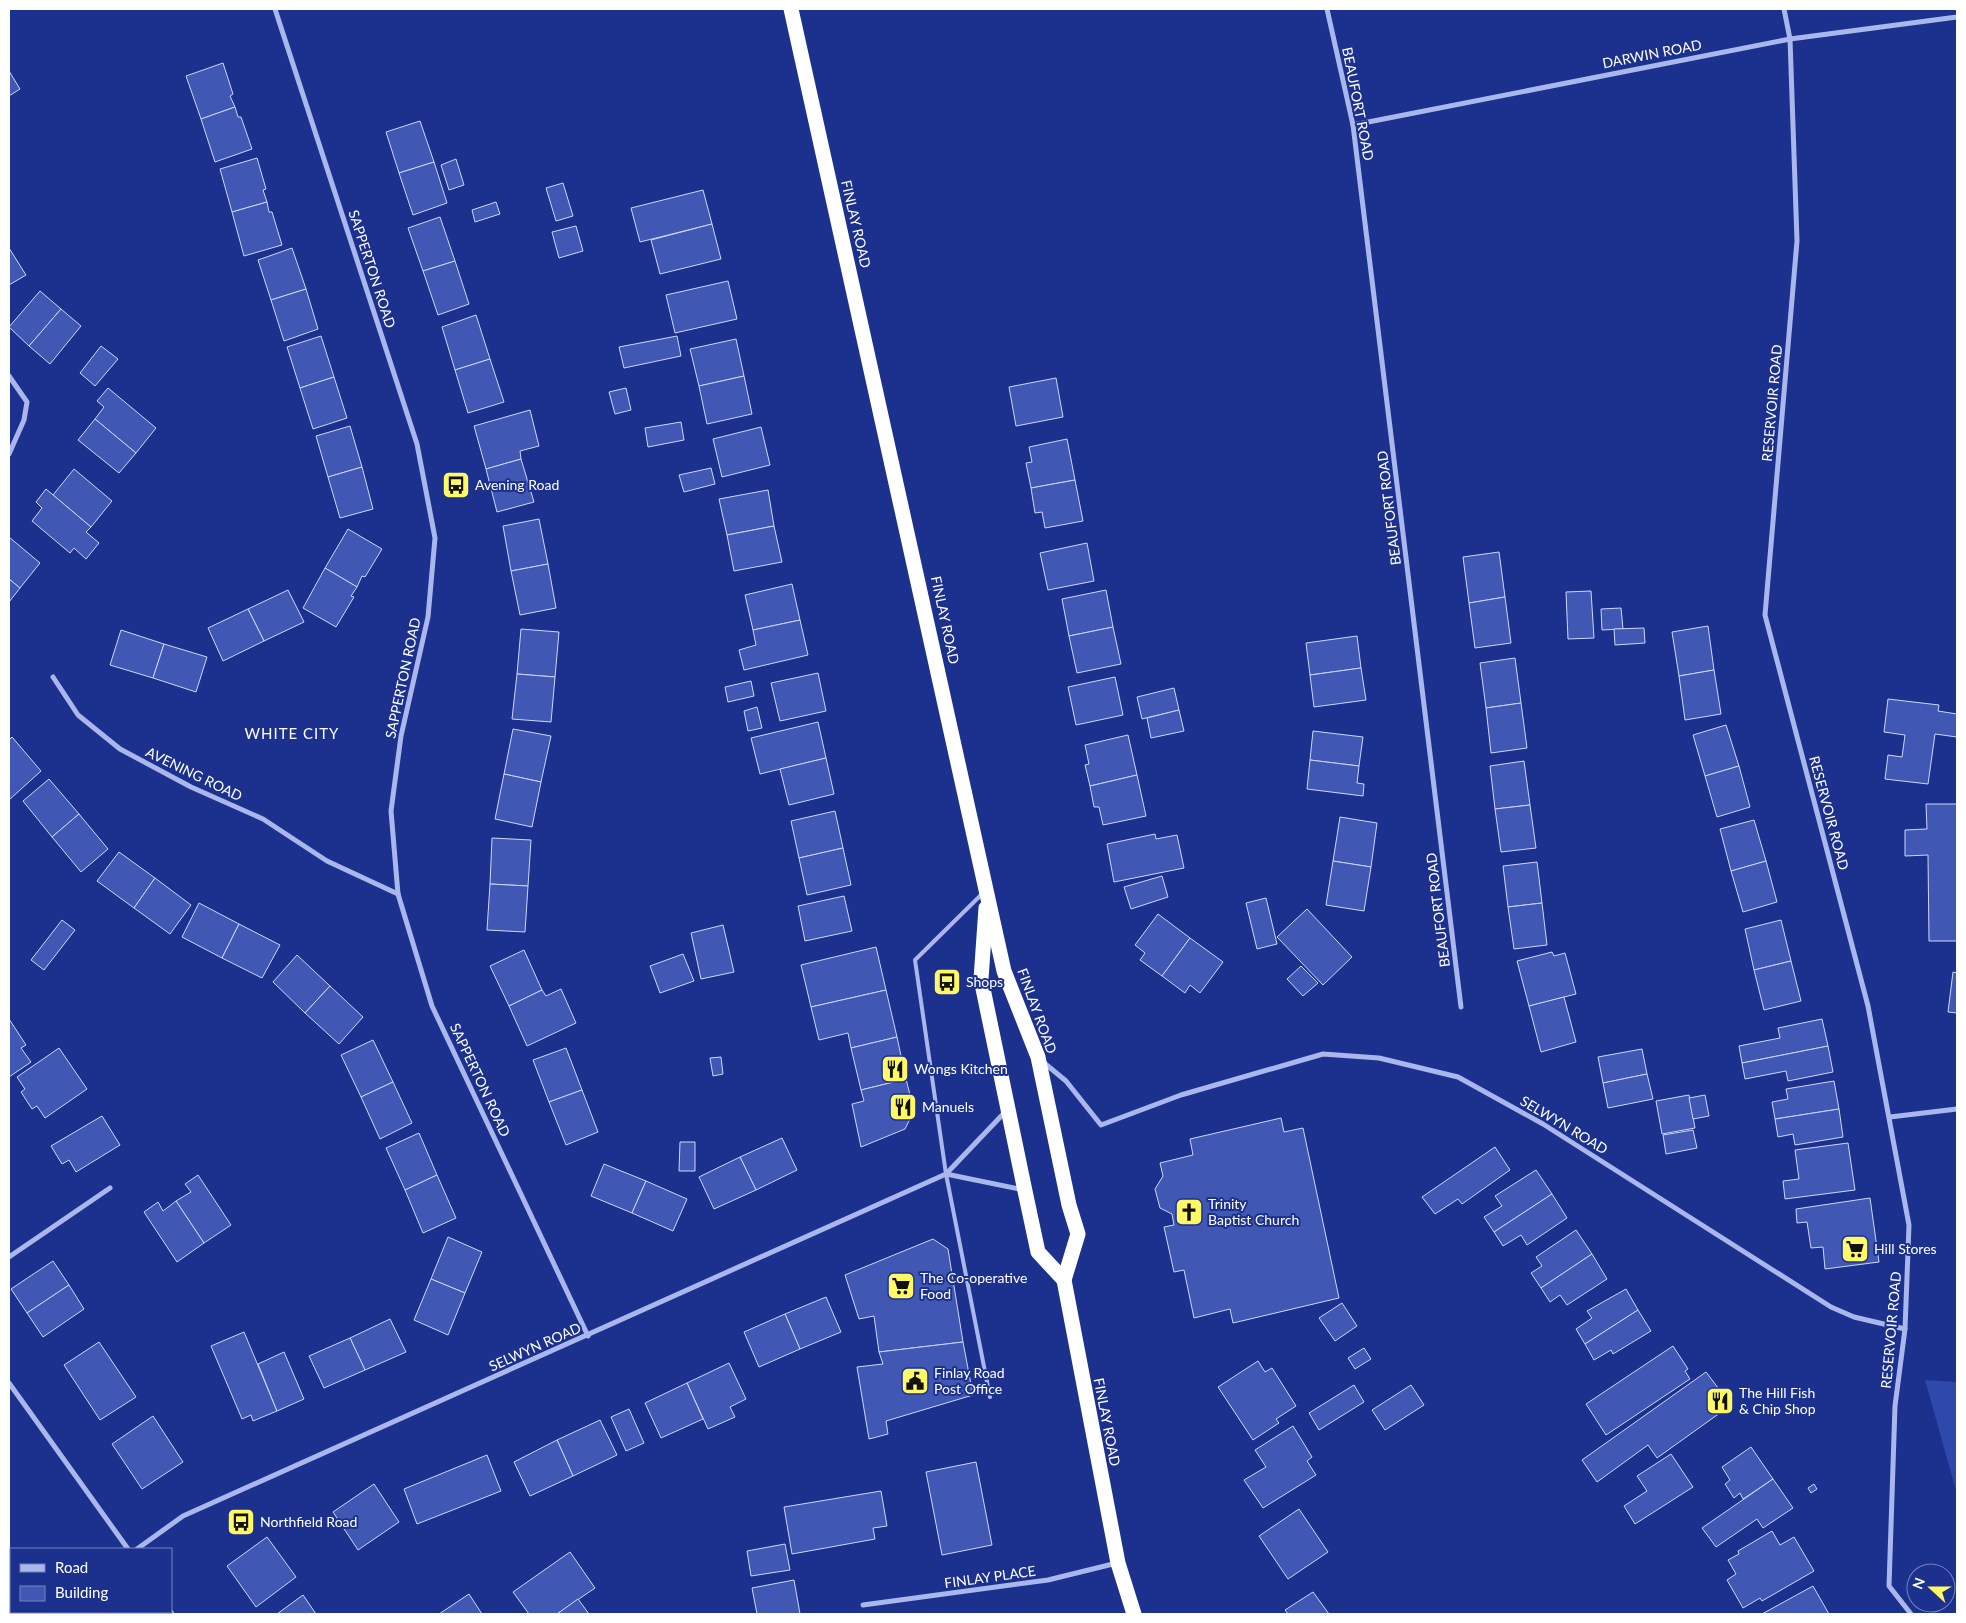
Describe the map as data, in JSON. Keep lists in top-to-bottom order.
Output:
{
  "streets": {
    "highway": ["FINLAY ROAD"],
    "street": [
      "DARWIN ROAD",
      "BEAUFORT ROAD",
      "SAPPERTON ROAD",
      "RESERVOIR ROAD",
      "AVENING ROAD",
      "SELWYN ROAD",
      "FINLAY PLACE"
    ]
  },
  "crossings": [
    ["DARWIN ROAD", "BEAUFORT ROAD"],
    ["DARWIN ROAD", "RESERVOIR ROAD"],
    ["FINLAY ROAD", "SELWYN ROAD"],
    ["FINLAY ROAD", "FINLAY PLACE"],
    ["SAPPERTON ROAD", "AVENING ROAD"],
    ["SAPPERTON ROAD", "SELWYN ROAD"],
    ["RESERVOIR ROAD", "SELWYN ROAD"]
  ],
  "districts": ["WHITE CITY"],
  "places": {
    "bus stop": ["Avening Road", "Shops", "Northfield Road"],
    "restaurant": ["Wongs Kitchen", "Manuels", "The Hill Fish & Chip Shop"],
    "church": ["Trinity Baptist Church"],
    "supermarket": ["Hill Stores", "The Co-operative Food"],
    "public building": ["Finlay Road Post Office"]
  },
  "legend": ["Road", "Building"],
  "north": "left"
}
